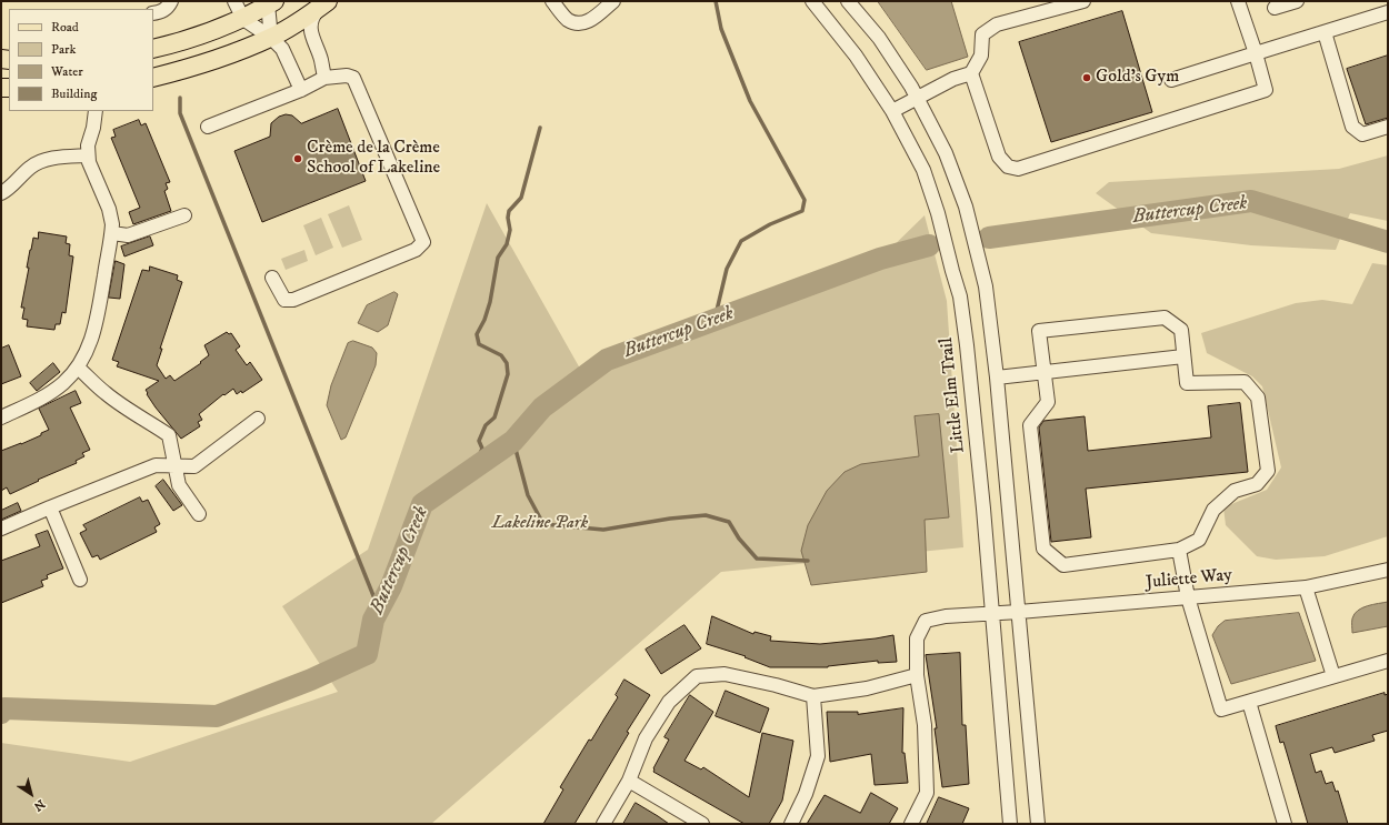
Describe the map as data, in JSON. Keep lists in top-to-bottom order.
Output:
{
  "streets": {
    "street": ["Little Elm Trail", "Juliette Way"]
  },
  "crossings": [
    ["Little Elm Trail", "Juliette Way"]
  ],
  "water": ["Buttercup Creek"],
  "parks": ["Lakeline Park"],
  "places": ["Gold's Gym", "Crème de la Crème School of Lakeline"],
  "legend": [
    "Road",
    "Park",
    "Water",
    "Building"
  ],
  "north": "bottom right"
}
